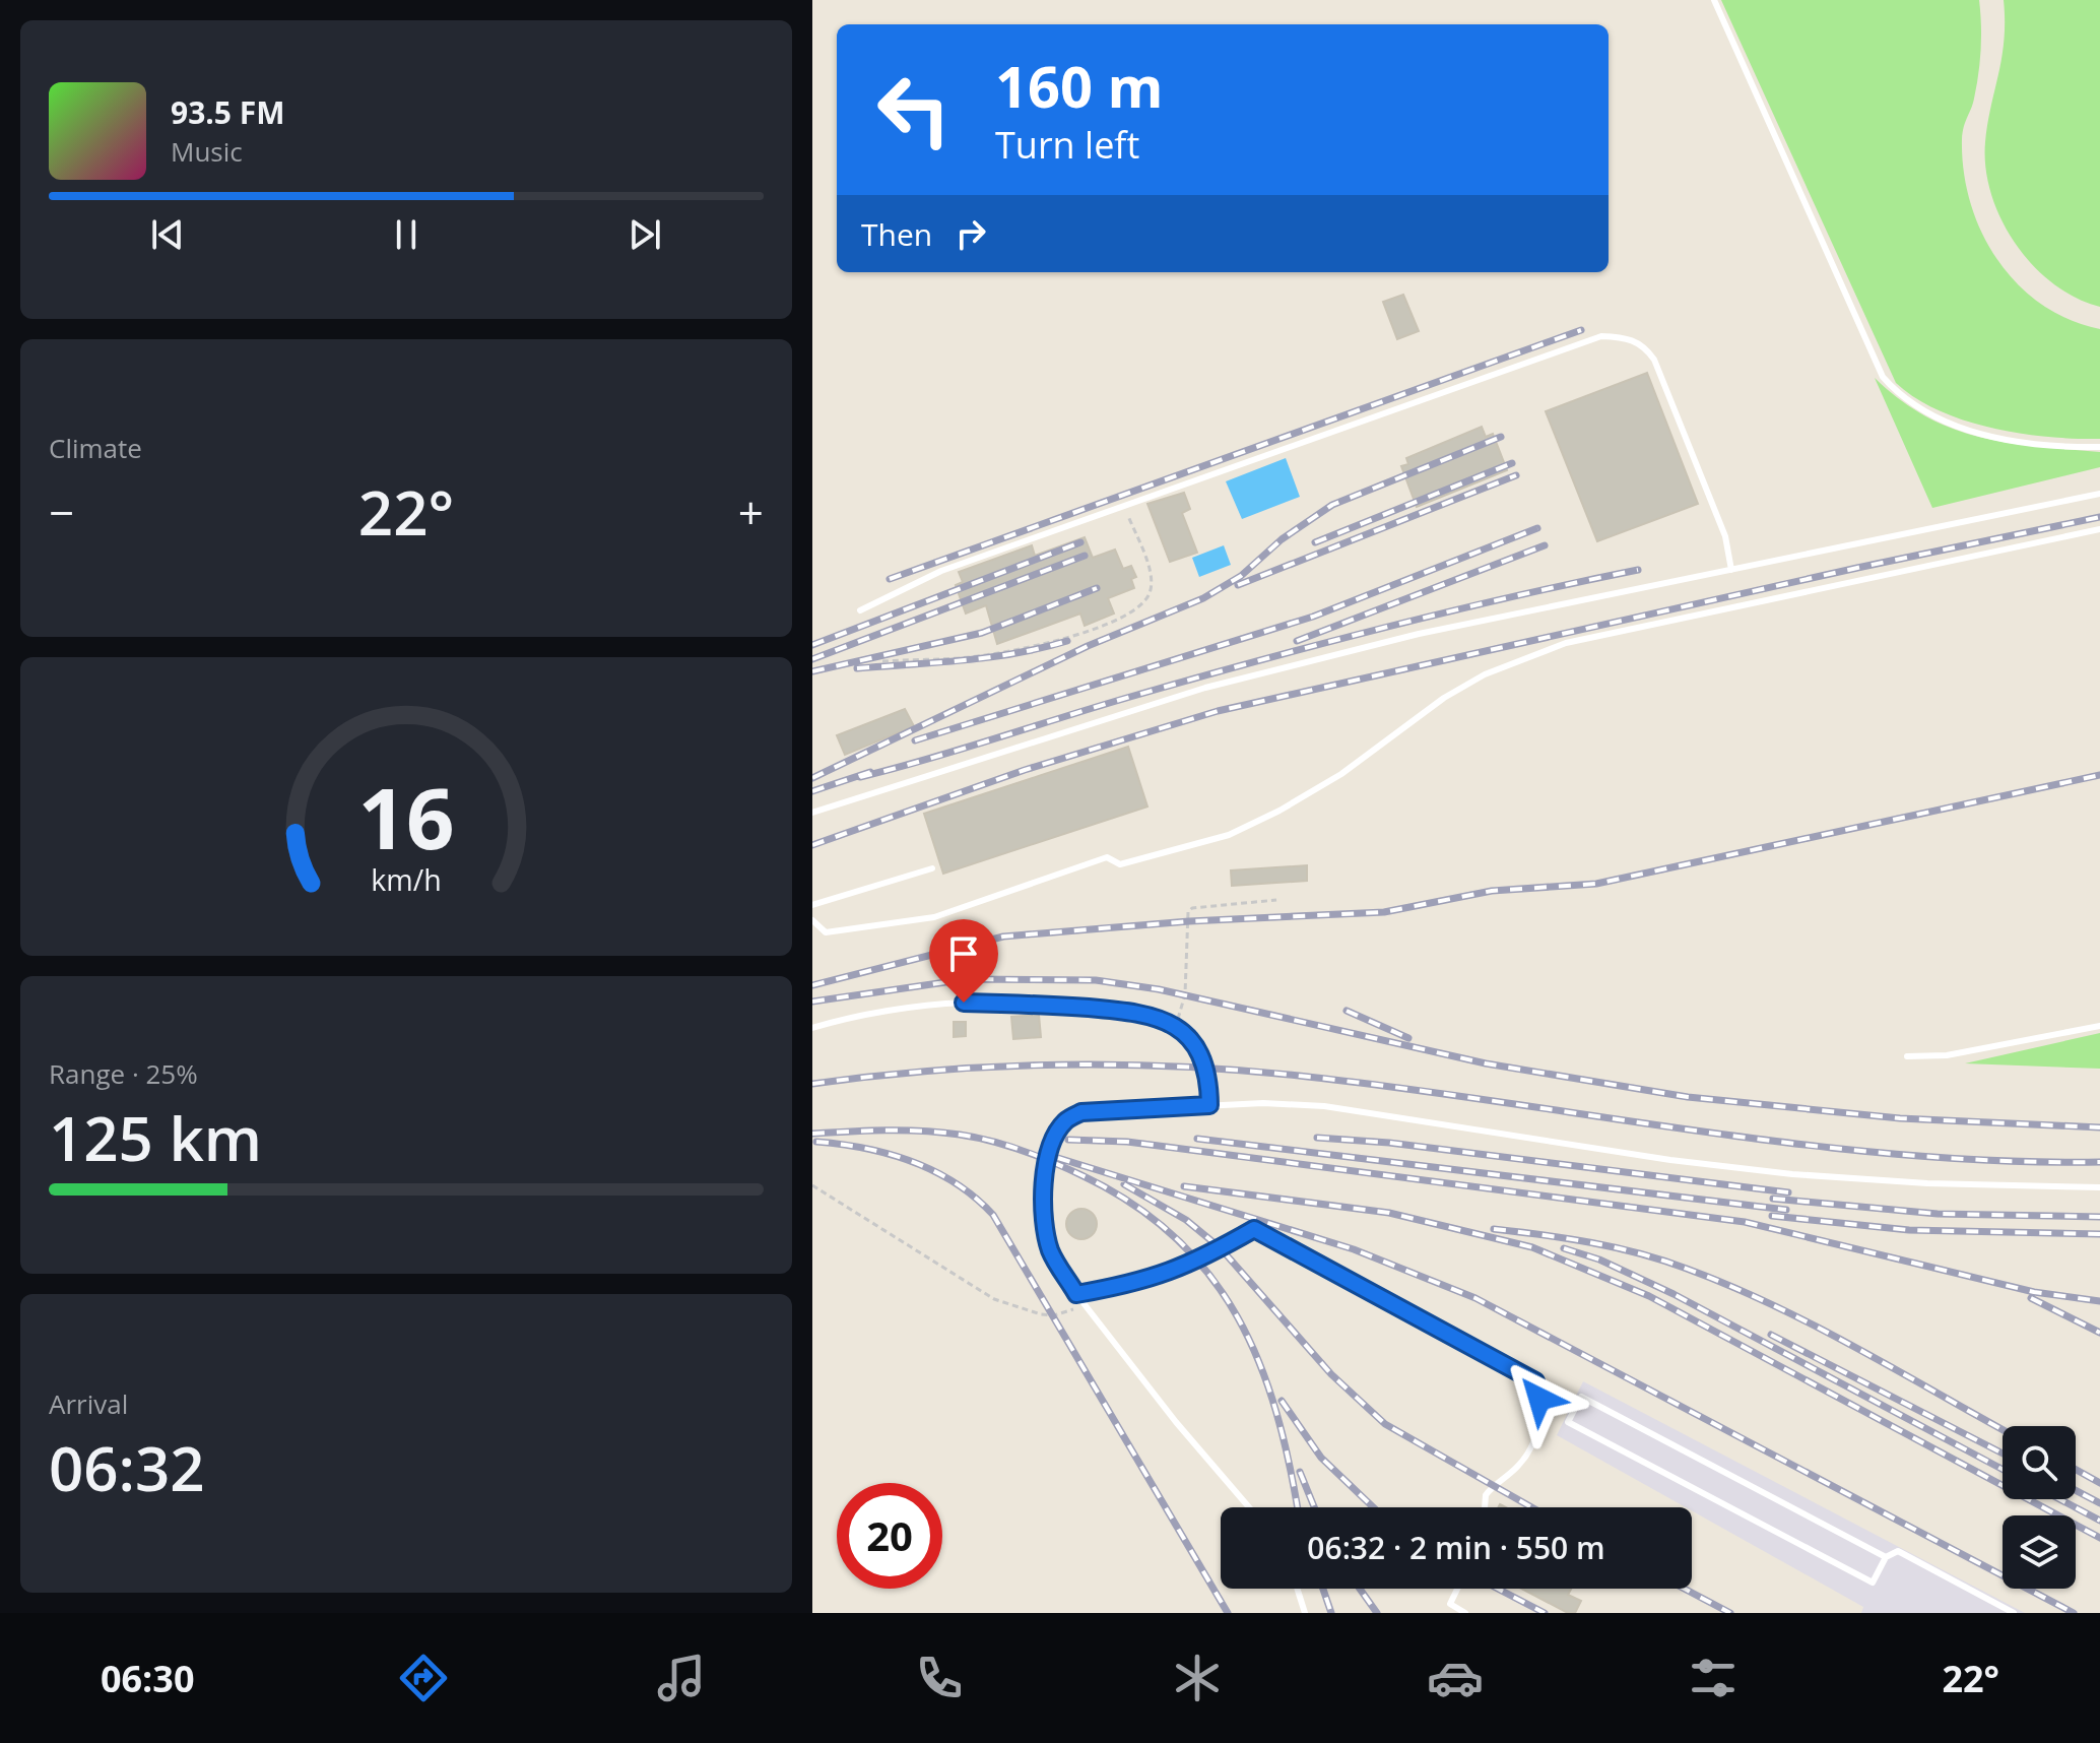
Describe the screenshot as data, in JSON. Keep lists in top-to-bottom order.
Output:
{
  "page": {
    "turn": ["160 m", "Turn left"],
    "song": ["93.5 FM", "Music"],
    "then": "Then",
    "tile": [
      "Climate",
      ["Range · 25%", "125 km"],
      ["Arrival", "06:32"]
    ],
    "heat": ["−", "22°", "+"],
    "limit": "20",
    "trip": "06:32 · 2 min · 550 m",
    "tabs": ["06:30", "22°"],
    "gauge": ["16", "km/h"]
  }
}
